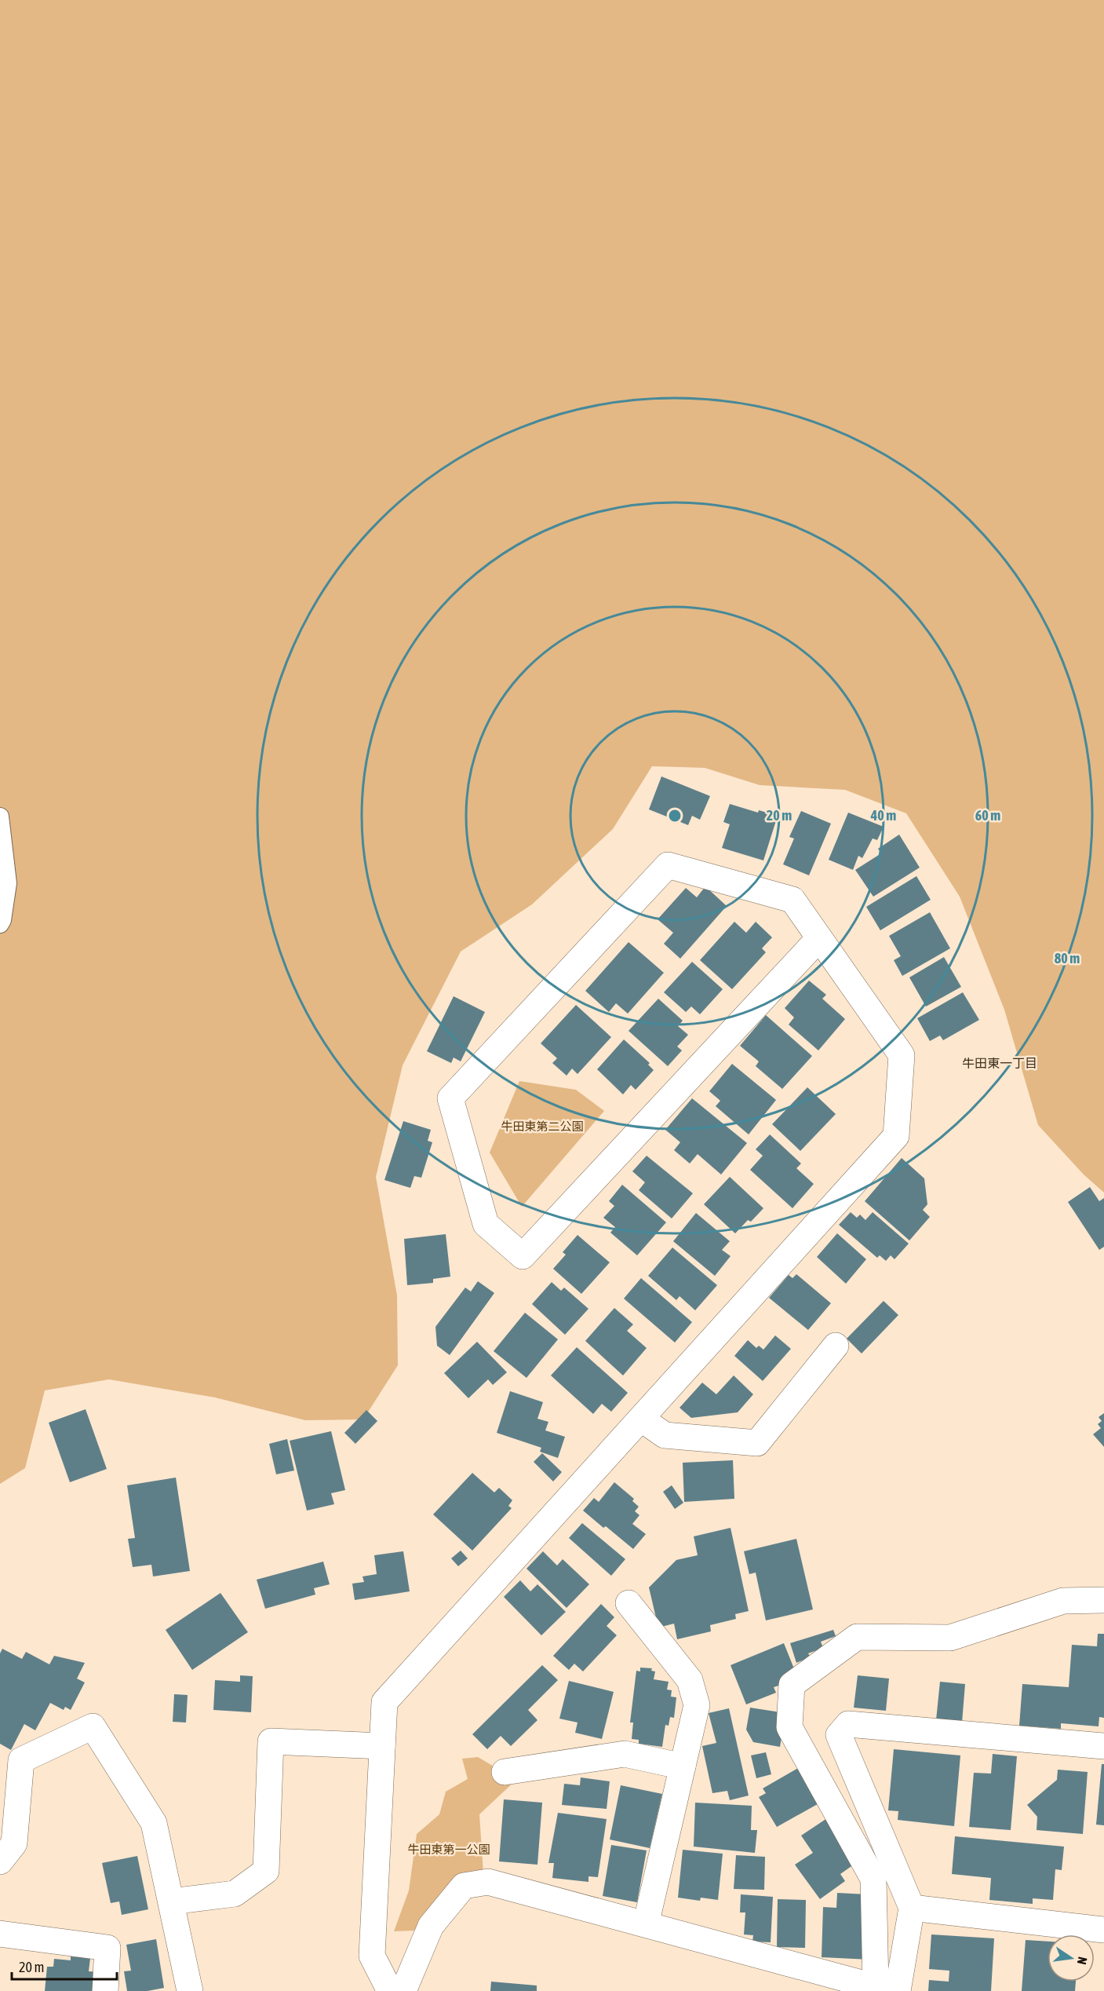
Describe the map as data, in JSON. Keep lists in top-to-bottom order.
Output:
{
  "districts": ["牛田東一丁目"],
  "parks": ["牛田東第二公園", "牛田東第一公園"],
  "scale_bar": "20 m",
  "north": "right",
  "rings": [
    "20 m",
    "40 m",
    "60 m",
    "80 m"
  ]
}
